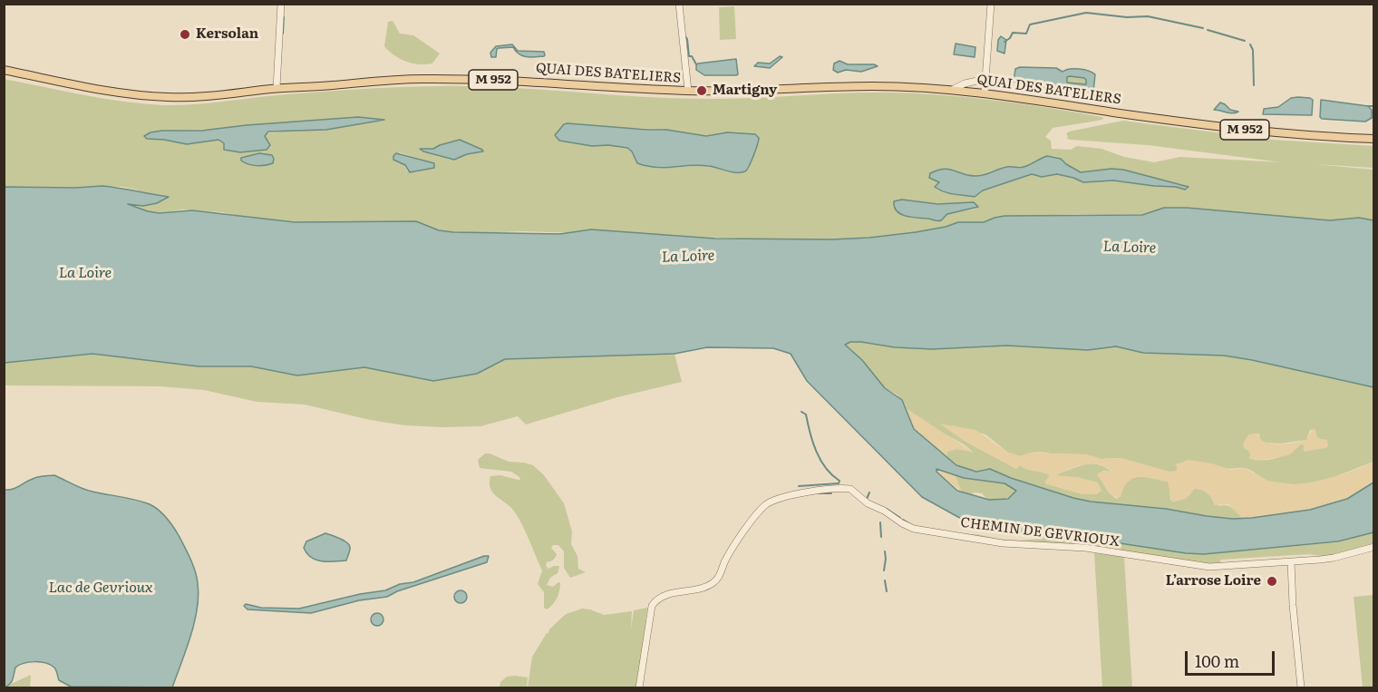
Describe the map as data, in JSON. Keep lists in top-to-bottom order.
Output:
{
  "streets": {
    "main road": ["QUAI DES BATELIERS", "M 952"],
    "street": ["CHEMIN DE GEVRIOUX"]
  },
  "water": ["La Loire", "Lac de Gevrioux"],
  "places": ["Kersolan", "Martigny", "L’arrose Loire"],
  "scale_bar": "100 m"
}
